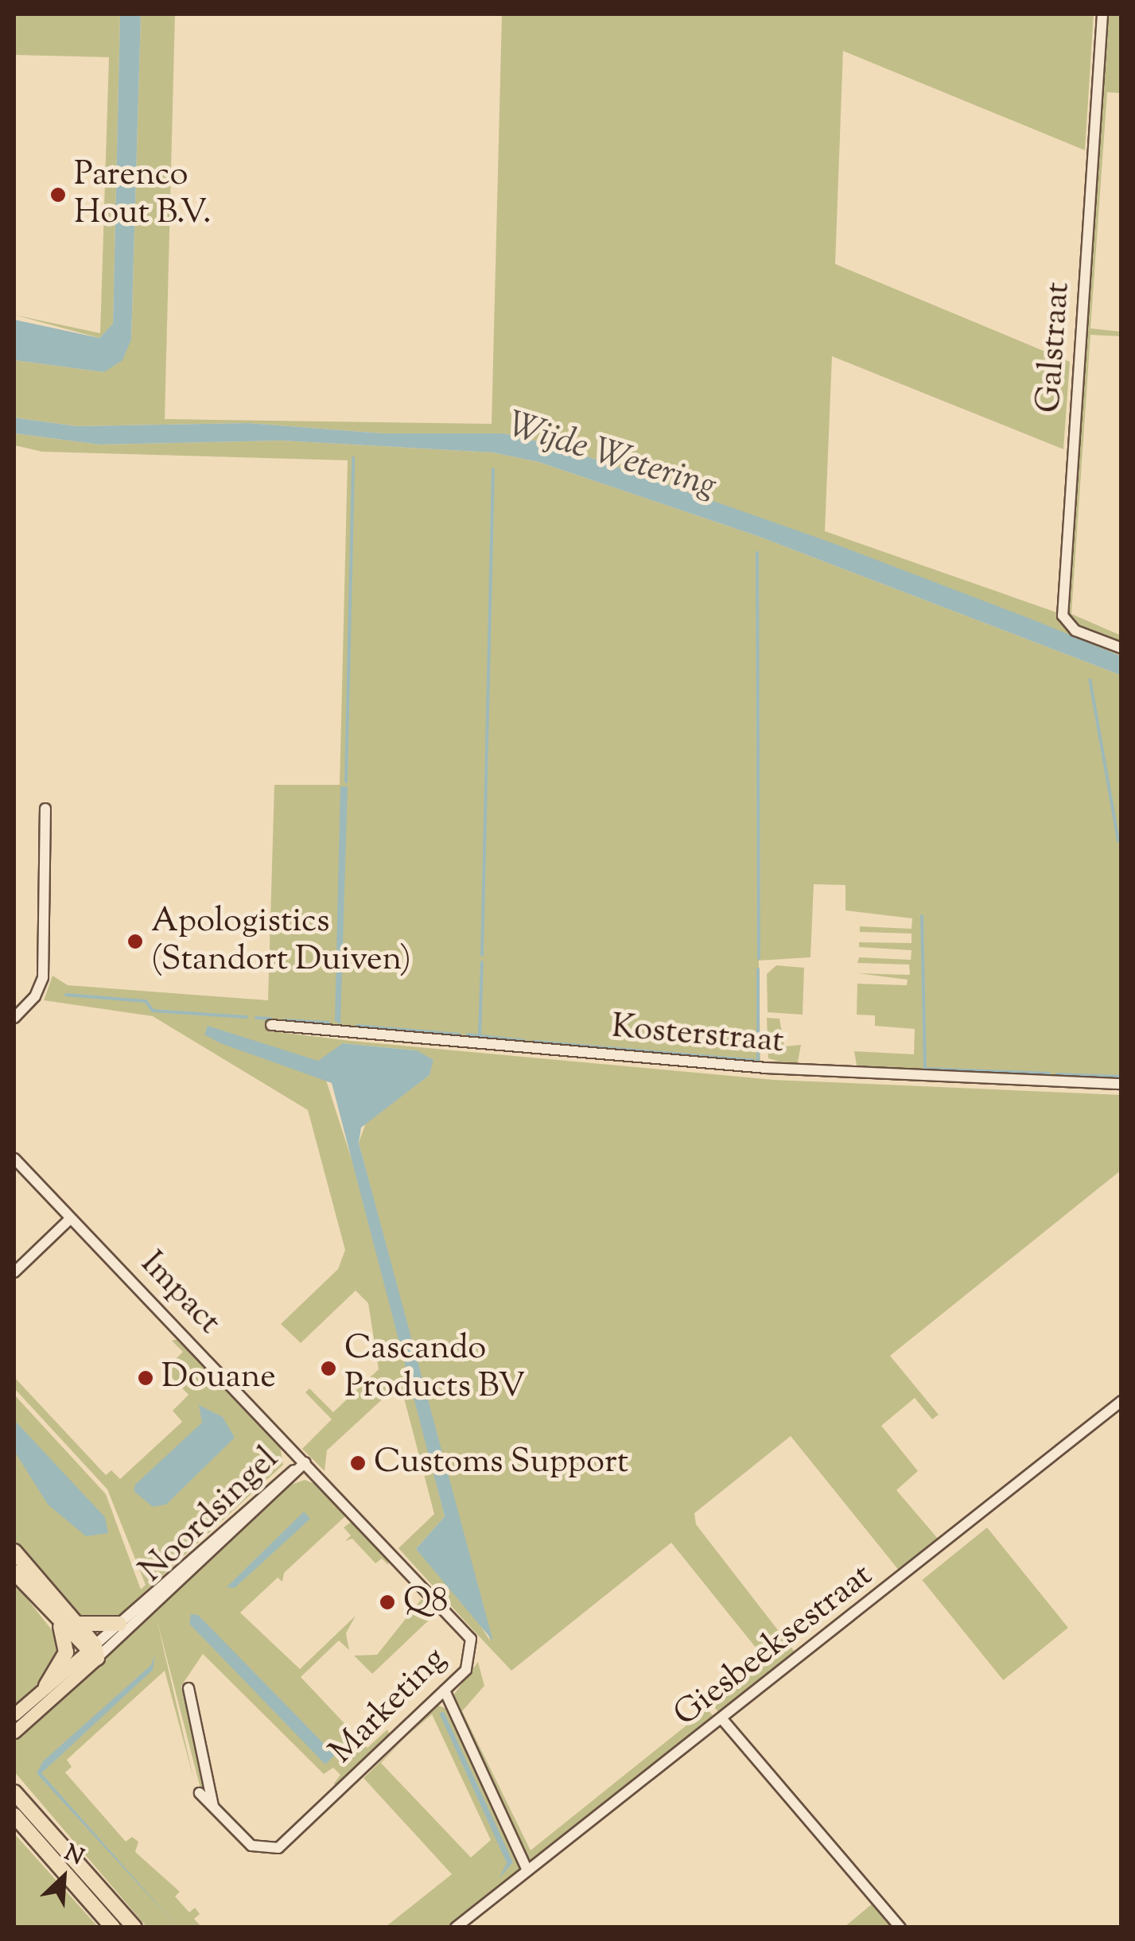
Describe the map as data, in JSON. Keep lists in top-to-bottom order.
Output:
{
  "streets": {
    "main road": ["Noordsingel"],
    "street": [
      "Galstraat",
      "Kosterstraat",
      "Impact",
      "Giesbeeksestraat",
      "Marketing"
    ]
  },
  "crossings": [
    ["Impact", "Noordsingel"],
    ["Impact", "Marketing"],
    ["Noordsingel", "Marketing"]
  ],
  "water": ["Wijde Wetering"],
  "places": [
    "Parenco Hout B.V.",
    "Apologistics (Standort Duiven)",
    "Cascando Products BV",
    "Douane",
    "Customs Support",
    "Q8"
  ],
  "north": "top right"
}
